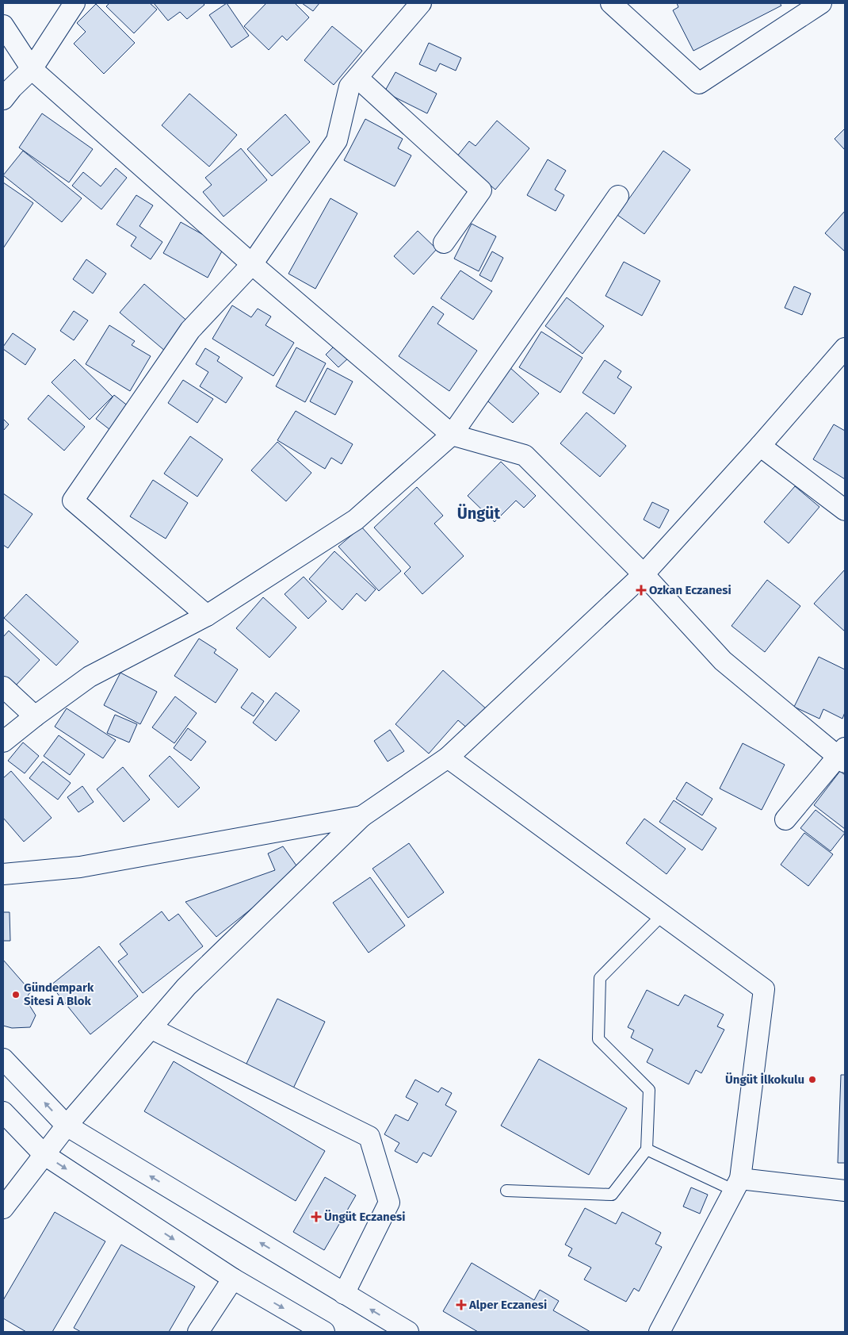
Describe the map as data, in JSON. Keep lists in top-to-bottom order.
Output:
{
  "districts": ["Üngüt"],
  "places": {
    "health": ["Ozkan Eczanesi", "Üngüt Eczanesi", "Alper Eczanesi"],
    "other": ["Gündempark Sitesi A Blok", "Üngüt İlkokulu"]
  }
}
